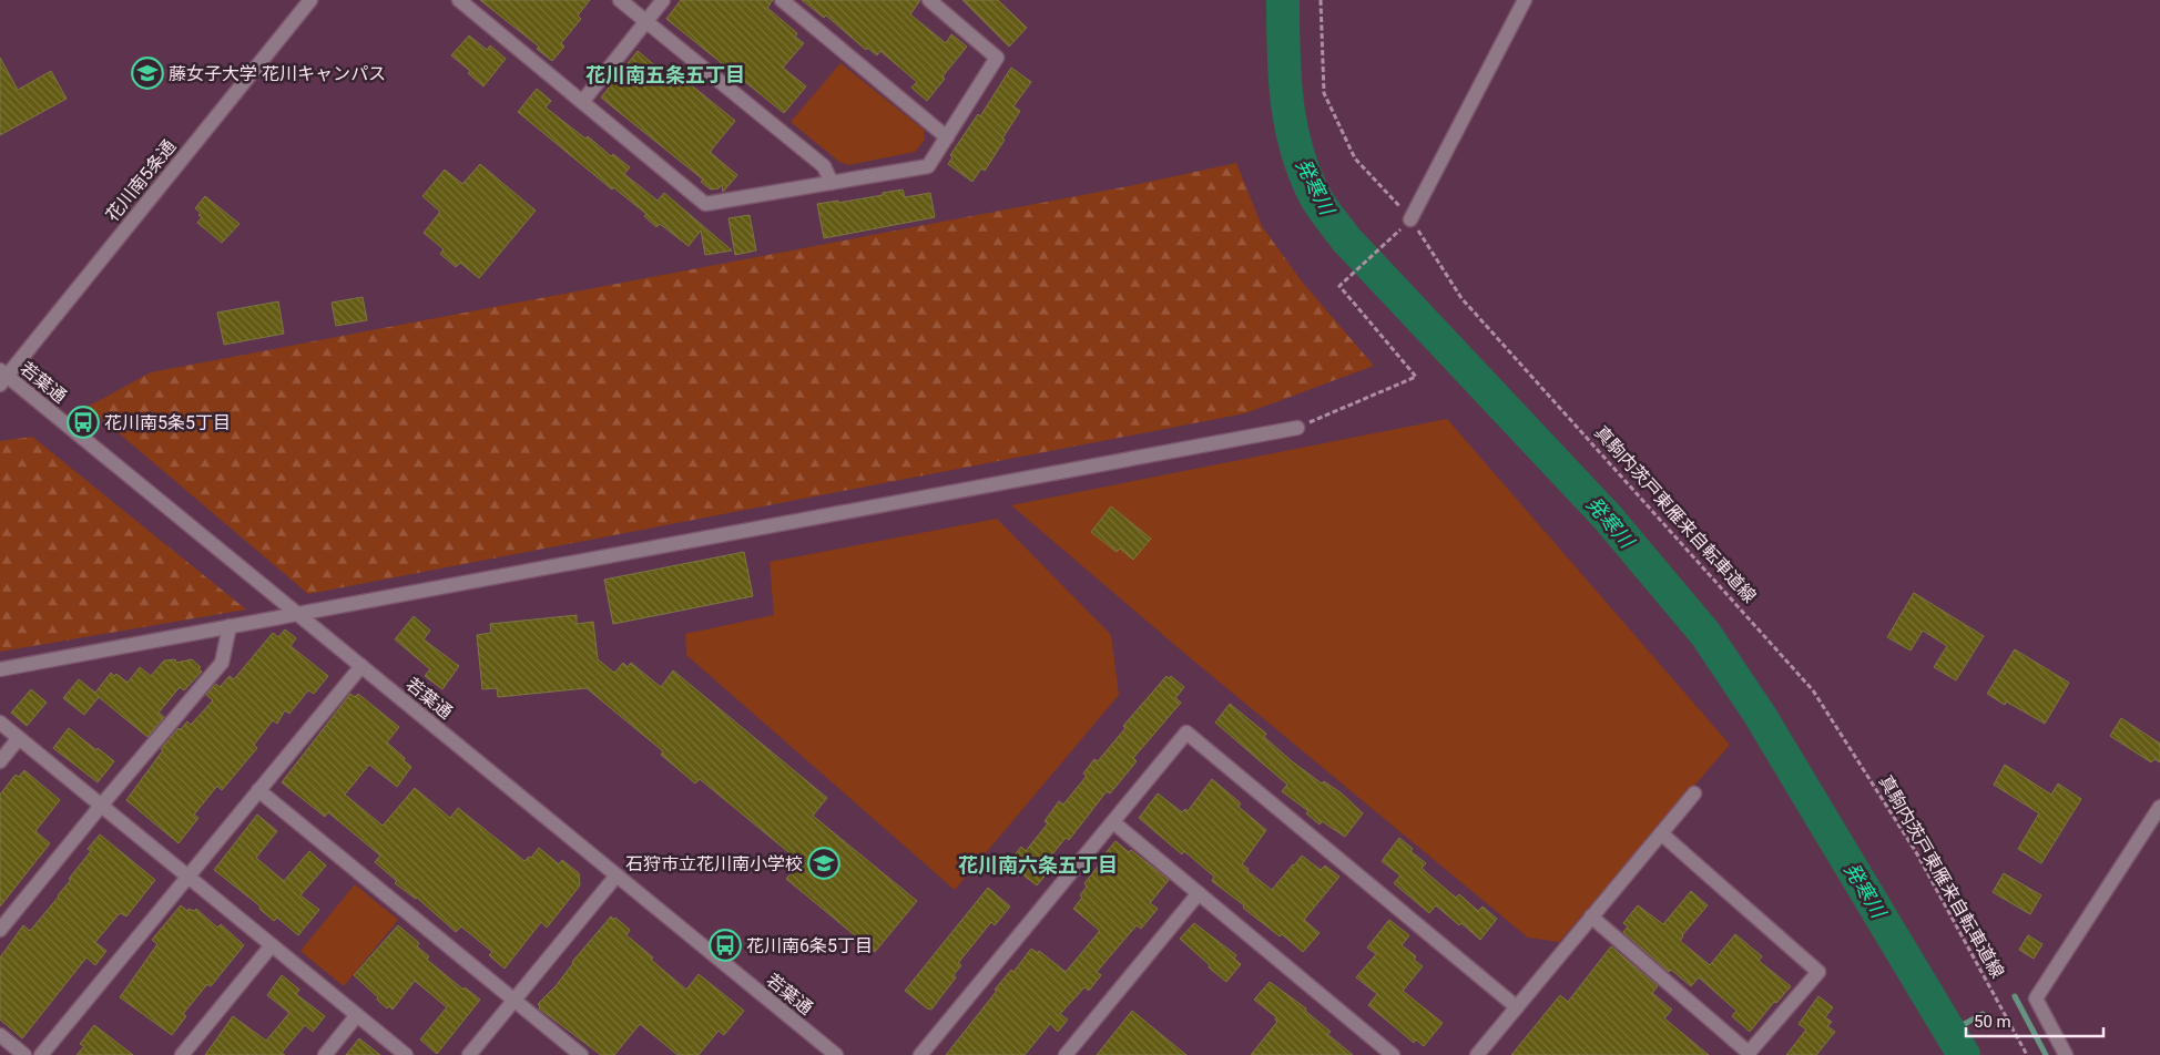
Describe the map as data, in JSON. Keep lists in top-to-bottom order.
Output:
{
  "streets": {
    "street": ["花川南5条通", "若葉通"],
    "path": ["真駒内茨戸東雁来自転車道線"]
  },
  "crossings": [
    ["花川南5条通", "若葉通"]
  ],
  "districts": ["花川南五条五丁目", "花川南六条五丁目"],
  "water": ["発寒川"],
  "places": {
    "school or university": ["藤女子大学 花川キャンパス", "石狩市立花川南小学校"],
    "bus stop": ["花川南5条5丁目", "花川南6条5丁目"]
  },
  "scale_bar": "50 m"
}
